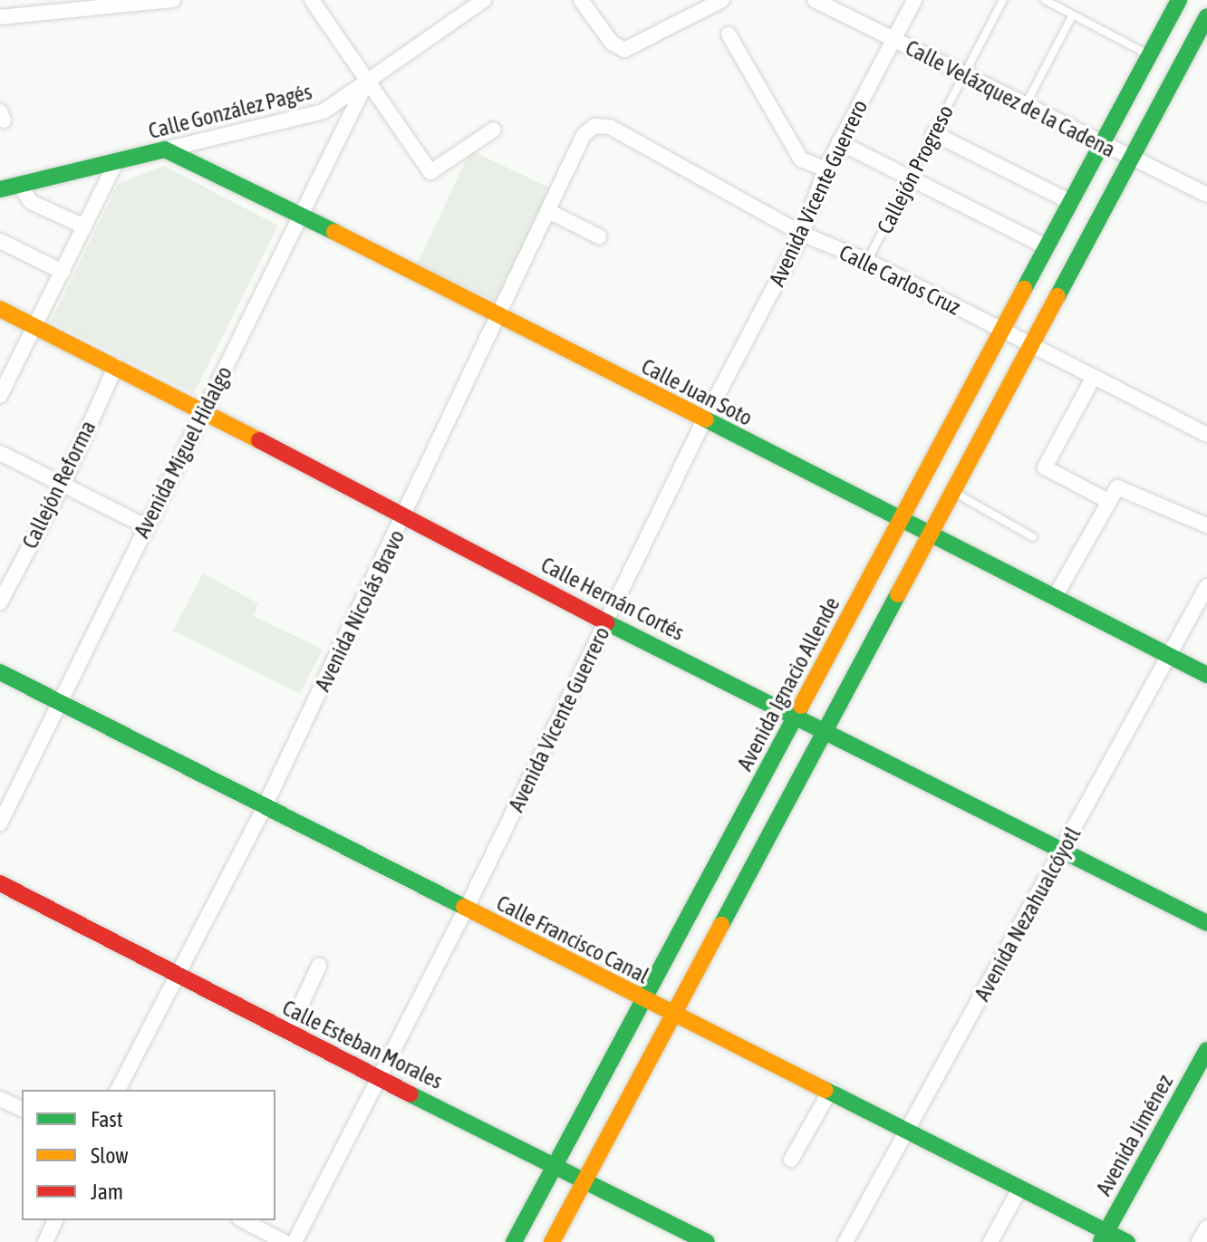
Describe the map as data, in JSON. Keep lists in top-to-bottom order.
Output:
{
  "streets": {
    "main road": [
      "Calle González Pagés",
      "Calle Juan Soto",
      "Calle Hernán Cortés",
      "Avenida Ignacio Allende",
      "Calle Francisco Canal",
      "Calle Esteban Morales",
      "Avenida Jiménez"
    ],
    "street": [
      "Calle Velázquez de la Cadena",
      "Avenida Vicente Guerrero",
      "Calle Carlos Cruz",
      "Avenida Miguel Hidalgo",
      "Callejón Reforma",
      "Avenida Nicolás Bravo",
      "Avenida Nezahualcóyotl"
    ],
    "lane": ["Callejón Progreso"]
  },
  "crossings": [
    ["Calle Velázquez de la Cadena", "Callejón Progreso"],
    ["Calle Velázquez de la Cadena", "Avenida Vicente Guerrero"],
    ["Calle Velázquez de la Cadena", "Avenida Ignacio Allende"],
    ["Calle González Pagés", "Calle Juan Soto"],
    ["Calle González Pagés", "Avenida Miguel Hidalgo"],
    ["Callejón Progreso", "Calle Carlos Cruz"],
    ["Avenida Vicente Guerrero", "Calle Carlos Cruz"],
    ["Avenida Vicente Guerrero", "Calle Juan Soto"],
    ["Avenida Vicente Guerrero", "Calle Hernán Cortés"],
    ["Avenida Vicente Guerrero", "Calle Francisco Canal"],
    ["Avenida Vicente Guerrero", "Calle Esteban Morales"],
    ["Calle Carlos Cruz", "Avenida Nicolás Bravo"],
    ["Calle Carlos Cruz", "Avenida Ignacio Allende"],
    ["Calle Juan Soto", "Avenida Miguel Hidalgo"],
    ["Calle Juan Soto", "Avenida Nicolás Bravo"],
    ["Calle Juan Soto", "Avenida Ignacio Allende"],
    ["Calle Juan Soto", "Avenida Nezahualcóyotl"],
    ["Avenida Miguel Hidalgo", "Calle Hernán Cortés"],
    ["Avenida Miguel Hidalgo", "Calle Francisco Canal"],
    ["Callejón Reforma", "Calle Hernán Cortés"],
    ["Calle Hernán Cortés", "Avenida Nicolás Bravo"],
    ["Calle Hernán Cortés", "Avenida Ignacio Allende"],
    ["Calle Hernán Cortés", "Avenida Nezahualcóyotl"],
    ["Avenida Nicolás Bravo", "Calle Francisco Canal"],
    ["Avenida Nicolás Bravo", "Calle Esteban Morales"],
    ["Avenida Ignacio Allende", "Calle Francisco Canal"],
    ["Avenida Ignacio Allende", "Calle Esteban Morales"],
    ["Avenida Nezahualcóyotl", "Calle Francisco Canal"],
    ["Calle Francisco Canal", "Avenida Jiménez"]
  ],
  "legend": ["Fast", "Slow", "Jam"]
}
